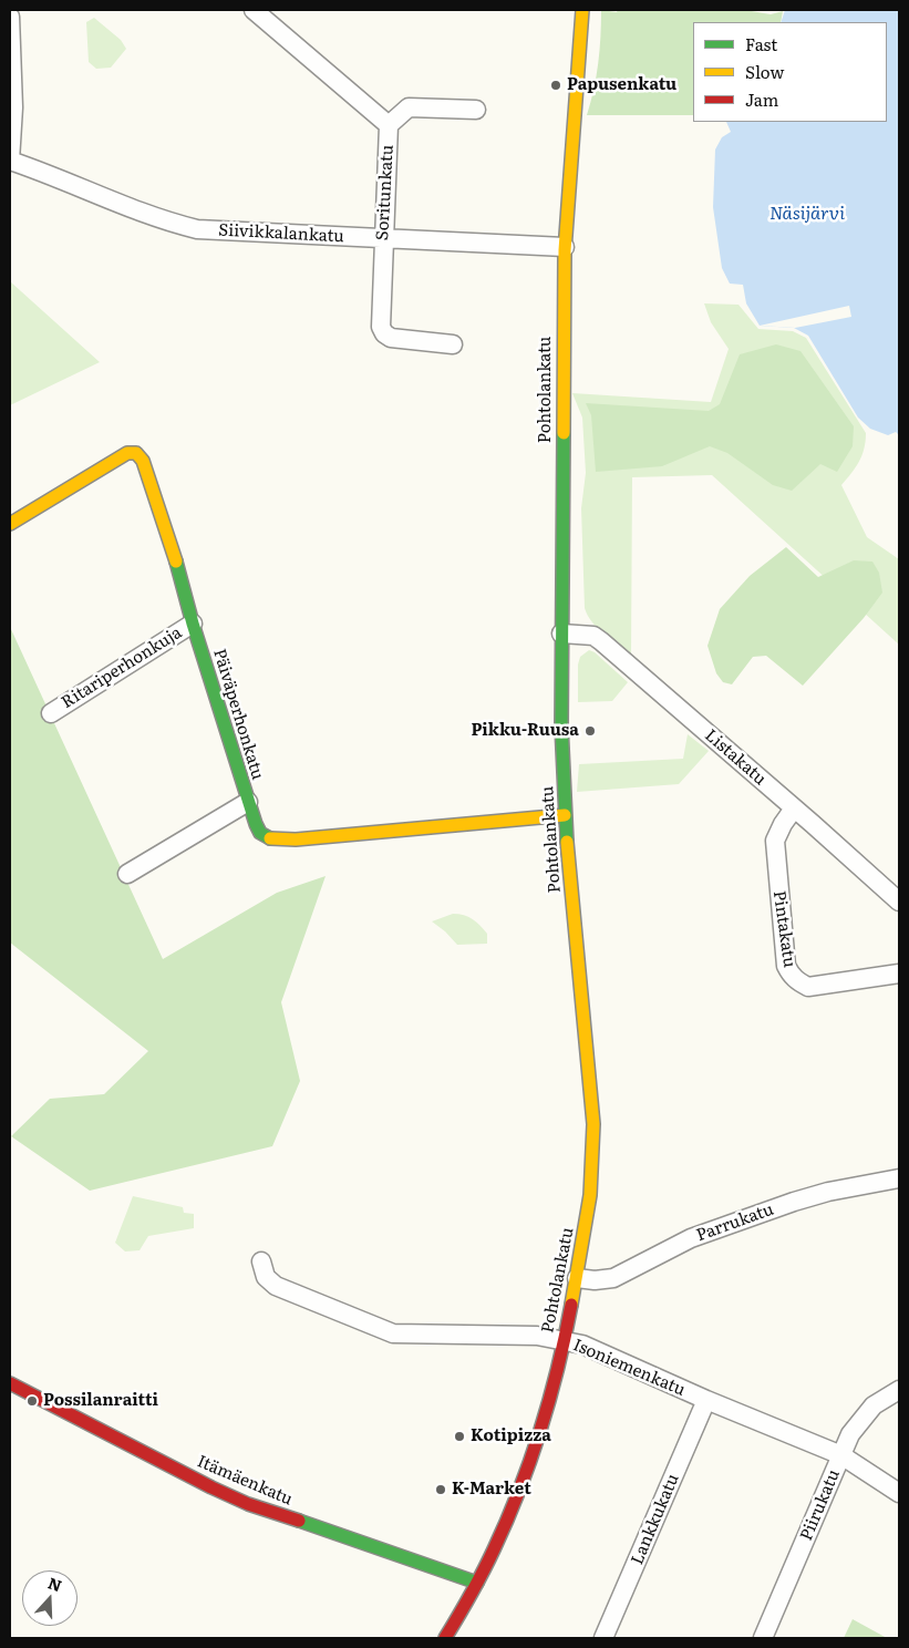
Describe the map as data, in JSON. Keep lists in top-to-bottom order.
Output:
{
  "streets": {
    "main road": ["Pohtolankatu", "Päiväperhonkatu", "Itämäenkatu"],
    "street": [
      "Soritunkatu",
      "Siivikkalankatu",
      "Ritariperhonkuja",
      "Listakatu",
      "Pintakatu",
      "Parrukatu",
      "Isoniemenkatu",
      "Piirukatu",
      "Lankkukatu"
    ]
  },
  "crossings": [
    ["Soritunkatu", "Siivikkalankatu"],
    ["Siivikkalankatu", "Pohtolankatu"],
    ["Pohtolankatu", "Päiväperhonkatu"],
    ["Pohtolankatu", "Listakatu"],
    ["Pohtolankatu", "Parrukatu"],
    ["Pohtolankatu", "Isoniemenkatu"],
    ["Pohtolankatu", "Itämäenkatu"],
    ["Ritariperhonkuja", "Päiväperhonkatu"],
    ["Listakatu", "Pintakatu"],
    ["Isoniemenkatu", "Piirukatu"],
    ["Isoniemenkatu", "Lankkukatu"]
  ],
  "water": ["Näsijärvi"],
  "places": [
    "Papusenkatu",
    "Pikku-Ruusa",
    "Possilanraitti",
    "Kotipizza",
    "K-Market"
  ],
  "legend": ["Fast", "Slow", "Jam"],
  "north": "top"
}
